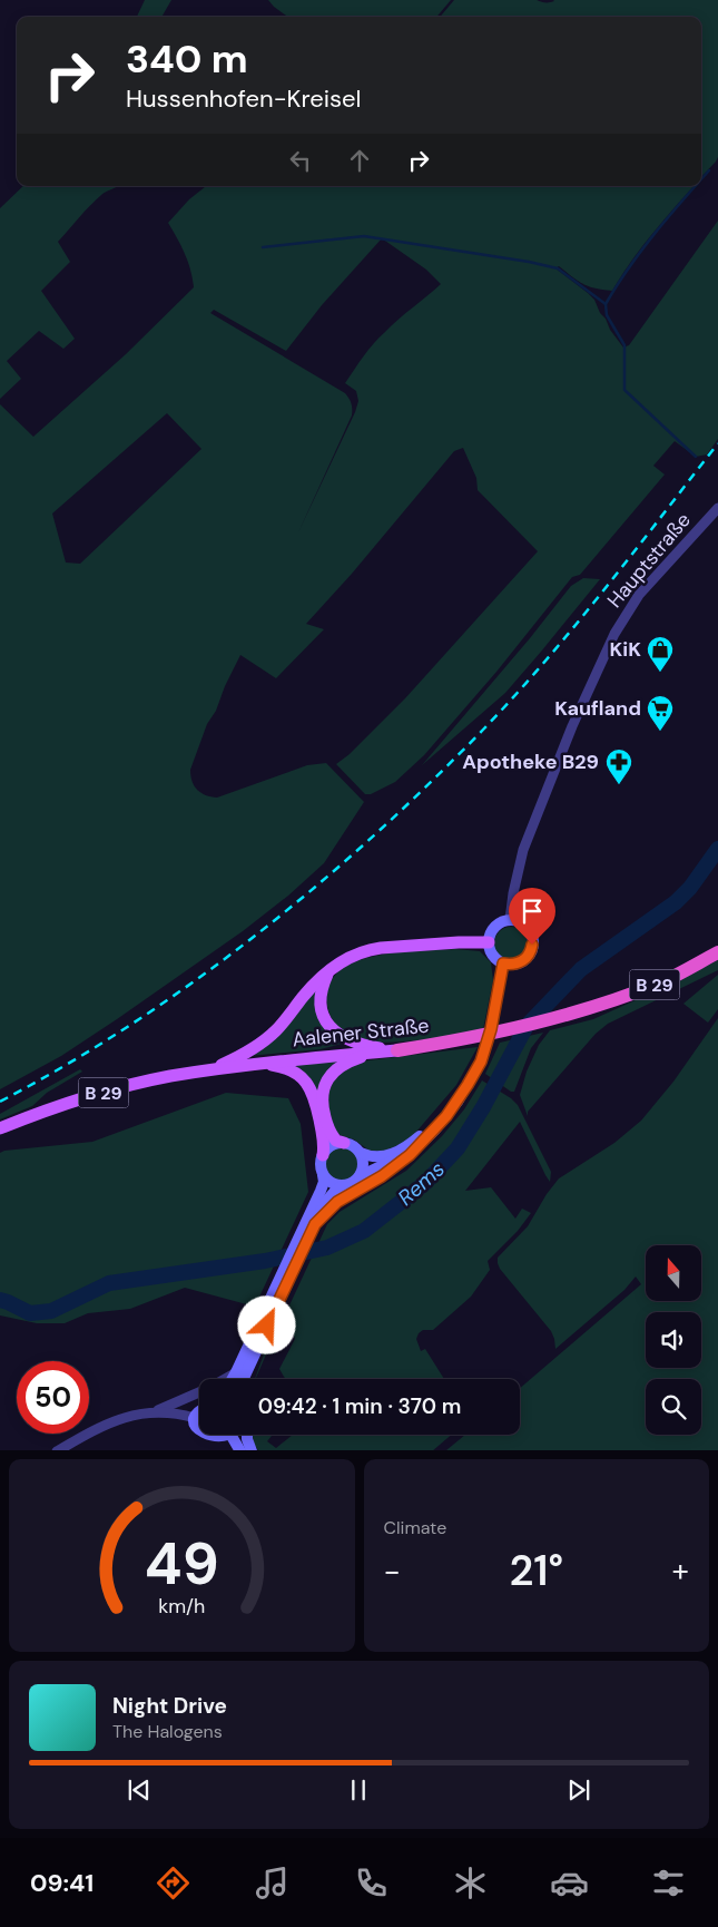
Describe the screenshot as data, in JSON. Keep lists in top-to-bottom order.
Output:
{
  "streets": {
    "highway": ["B 29", "Aalener Straße"],
    "street": ["Hauptstraße"]
  },
  "water": ["Rems"],
  "places": {
    "shop": ["KiK"],
    "supermarket": ["Kaufland"],
    "pharmacy": ["Apotheke B29"]
  },
  "north": "top",
  "page": {
    "turn": ["340 m", "Hussenhofen-Kreisel"],
    "limit": "50",
    "trip": "09:42 · 1 min · 370 m",
    "tile": "Climate",
    "heat": ["−", "21°", "+"],
    "song": ["Night Drive", "The Halogens"],
    "tabs": "09:41",
    "gauge": ["49", "km/h"]
  }
}
